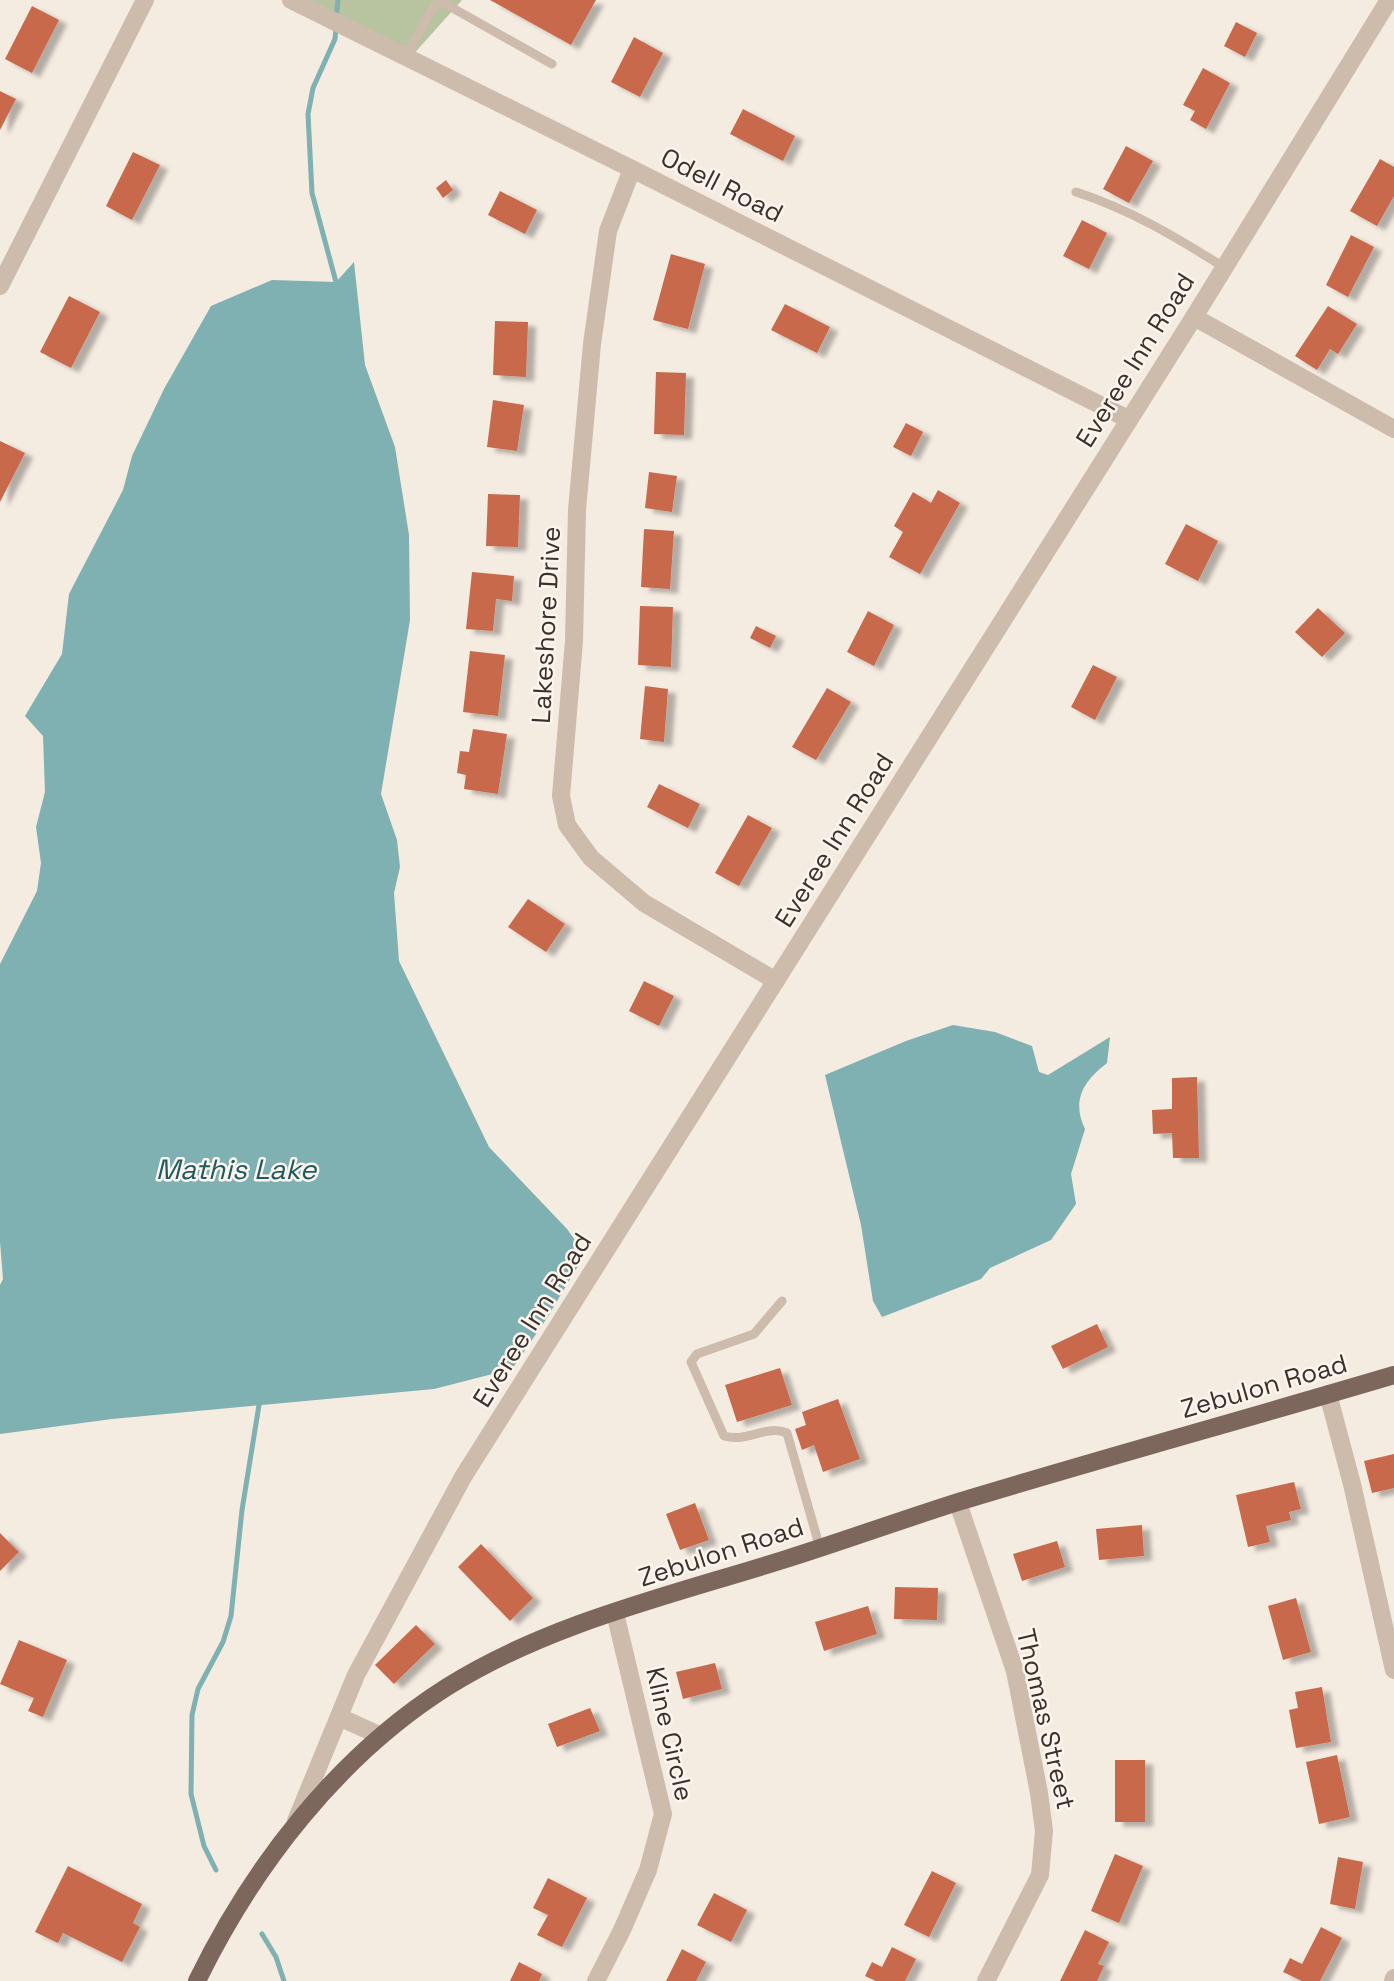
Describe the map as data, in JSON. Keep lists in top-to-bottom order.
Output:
{
  "streets": {
    "main road": ["Zebulon Road"],
    "street": [
      "Odell Road",
      "Everee Inn Road",
      "Lakeshore Drive",
      "Thomas Street",
      "Kline Circle"
    ]
  },
  "crossings": [
    ["Odell Road", "Everee Inn Road"],
    ["Odell Road", "Lakeshore Drive"],
    ["Everee Inn Road", "Lakeshore Drive"],
    ["Everee Inn Road", "Zebulon Road"],
    ["Zebulon Road", "Thomas Street"],
    ["Zebulon Road", "Kline Circle"]
  ],
  "water": ["Mathis Lake"]
}
